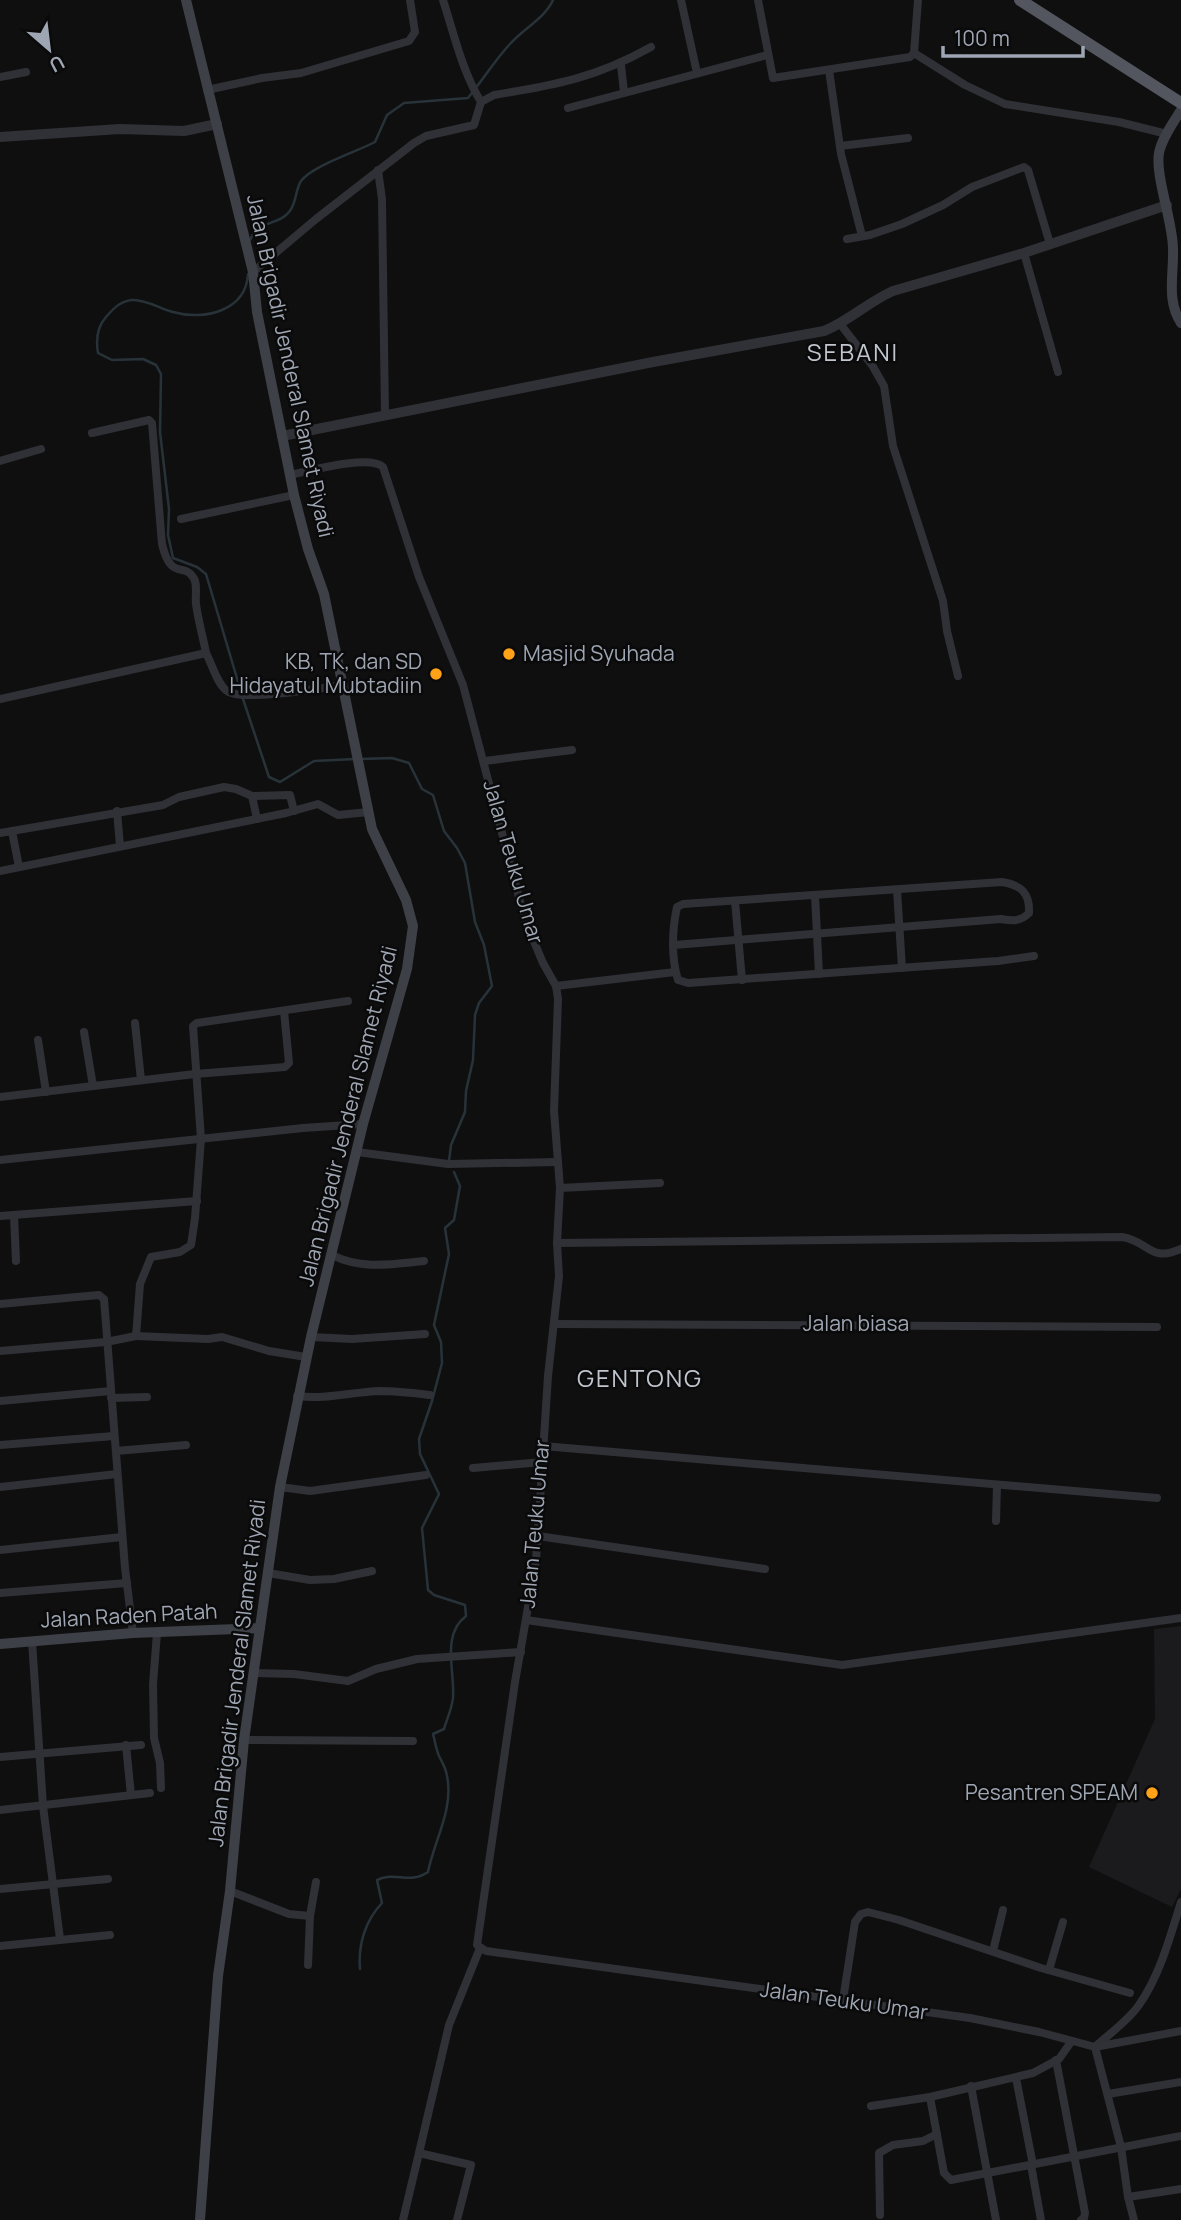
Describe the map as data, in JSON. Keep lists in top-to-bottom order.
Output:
{
  "streets": {
    "main road": ["Jalan Brigadir Jenderal Slamet Riyadi", "Jalan Raden Patah"],
    "street": ["Jalan Teuku Umar", "Jalan biasa"]
  },
  "crossings": [
    ["Jalan Brigadir Jenderal Slamet Riyadi", "Jalan Teuku Umar"],
    ["Jalan Brigadir Jenderal Slamet Riyadi", "Jalan Raden Patah"],
    ["Jalan Teuku Umar", "Jalan biasa"]
  ],
  "districts": ["SEBANI", "GENTONG"],
  "places": ["Masjid Syuhada", "KB, TK, dan SD Hidayatul Mubtadiin", "Pesantren SPEAM"],
  "scale_bar": "100 m",
  "north": "bottom right"
}
